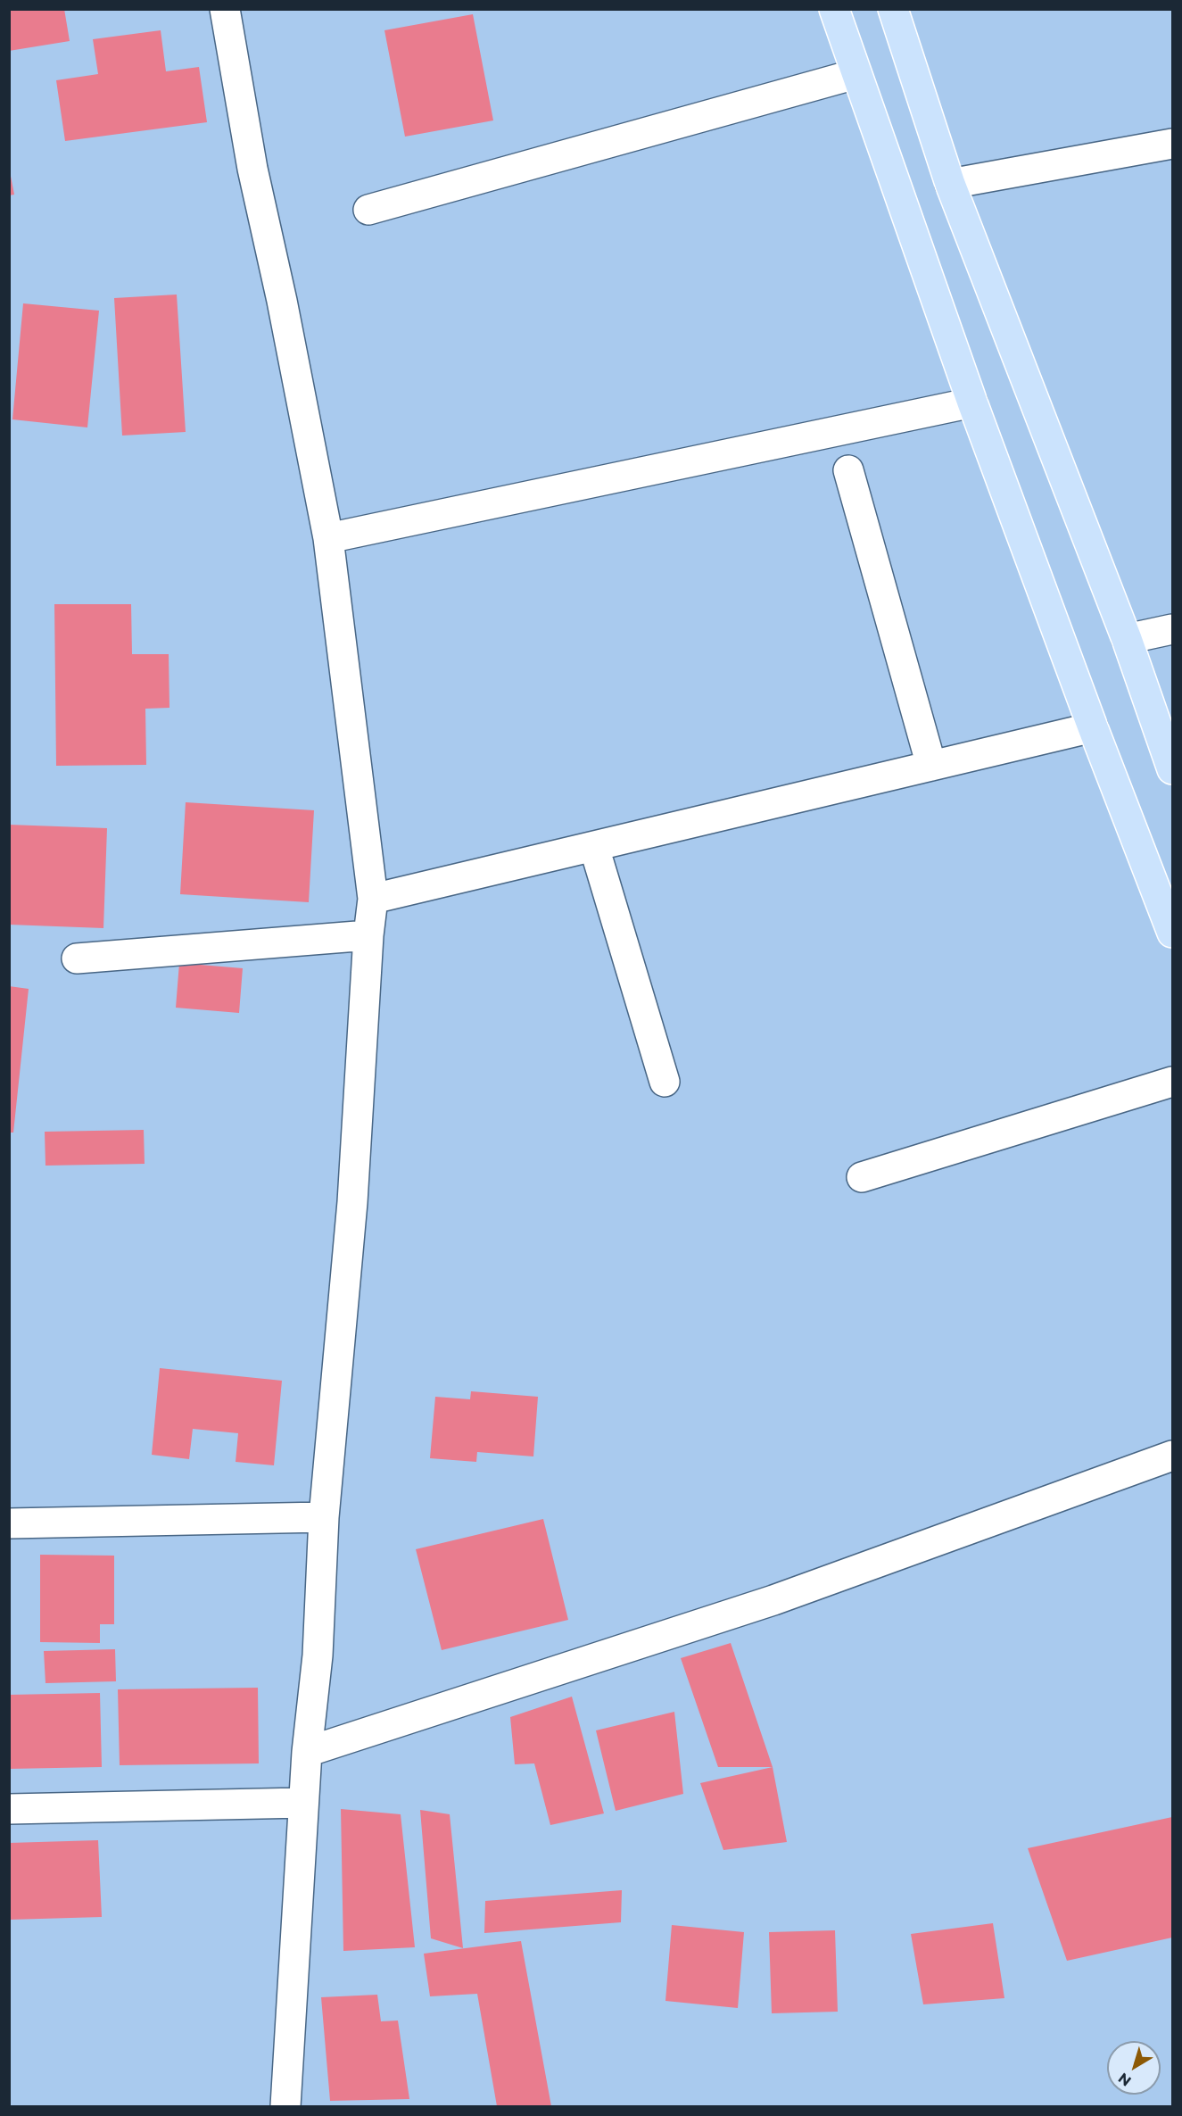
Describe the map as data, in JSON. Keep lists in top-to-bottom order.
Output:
{
  "north": "bottom left"
}
